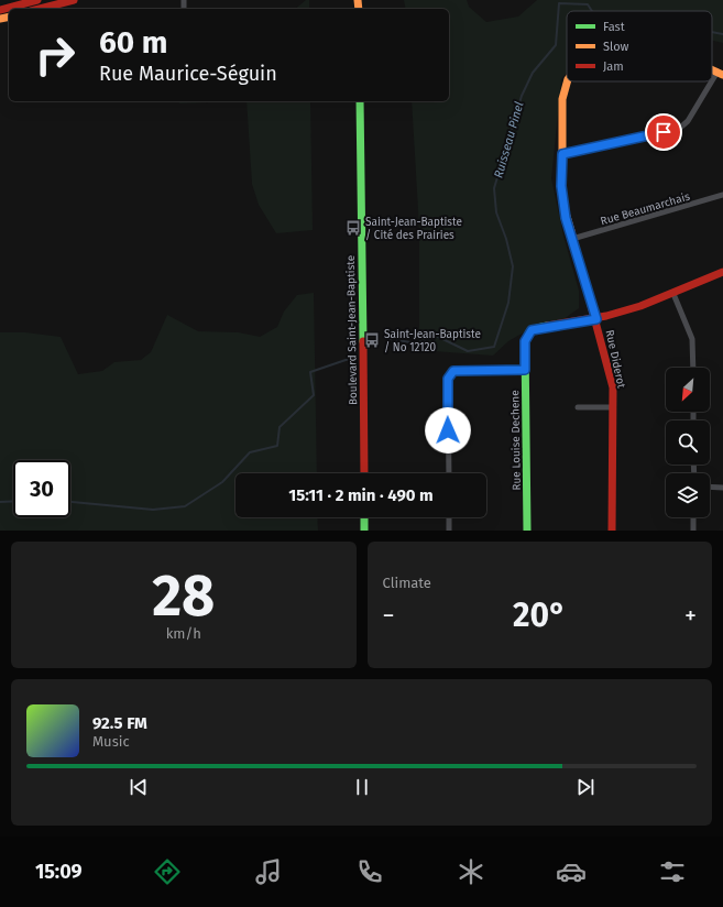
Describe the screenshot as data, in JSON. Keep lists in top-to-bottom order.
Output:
{
  "streets": {
    "street": [
      "Rue Beaumarchais",
      "Boulevard Saint-Jean-Baptiste",
      "Rue Diderot",
      "Rue Louise Dechene"
    ]
  },
  "crossings": [
    ["Rue Beaumarchais", "Rue Diderot"],
    ["Rue Diderot", "Rue Louise Dechene"]
  ],
  "water": ["Ruisseau Pinel"],
  "places": {
    "bus stop": ["Saint-Jean-Baptiste / Cité des Prairies", "Saint-Jean-Baptiste / No 12120"]
  },
  "legend": ["Fast", "Slow", "Jam"],
  "north": "bottom left",
  "page": {
    "turn": ["60 m", "Rue Maurice-Séguin"],
    "limit": "30",
    "trip": "15:11 · 2 min · 490 m",
    "tile": [
      ["28", "km/h"],
      "Climate"
    ],
    "heat": ["−", "20°", "+"],
    "song": ["92.5 FM", "Music"],
    "tabs": "15:09"
  }
}
